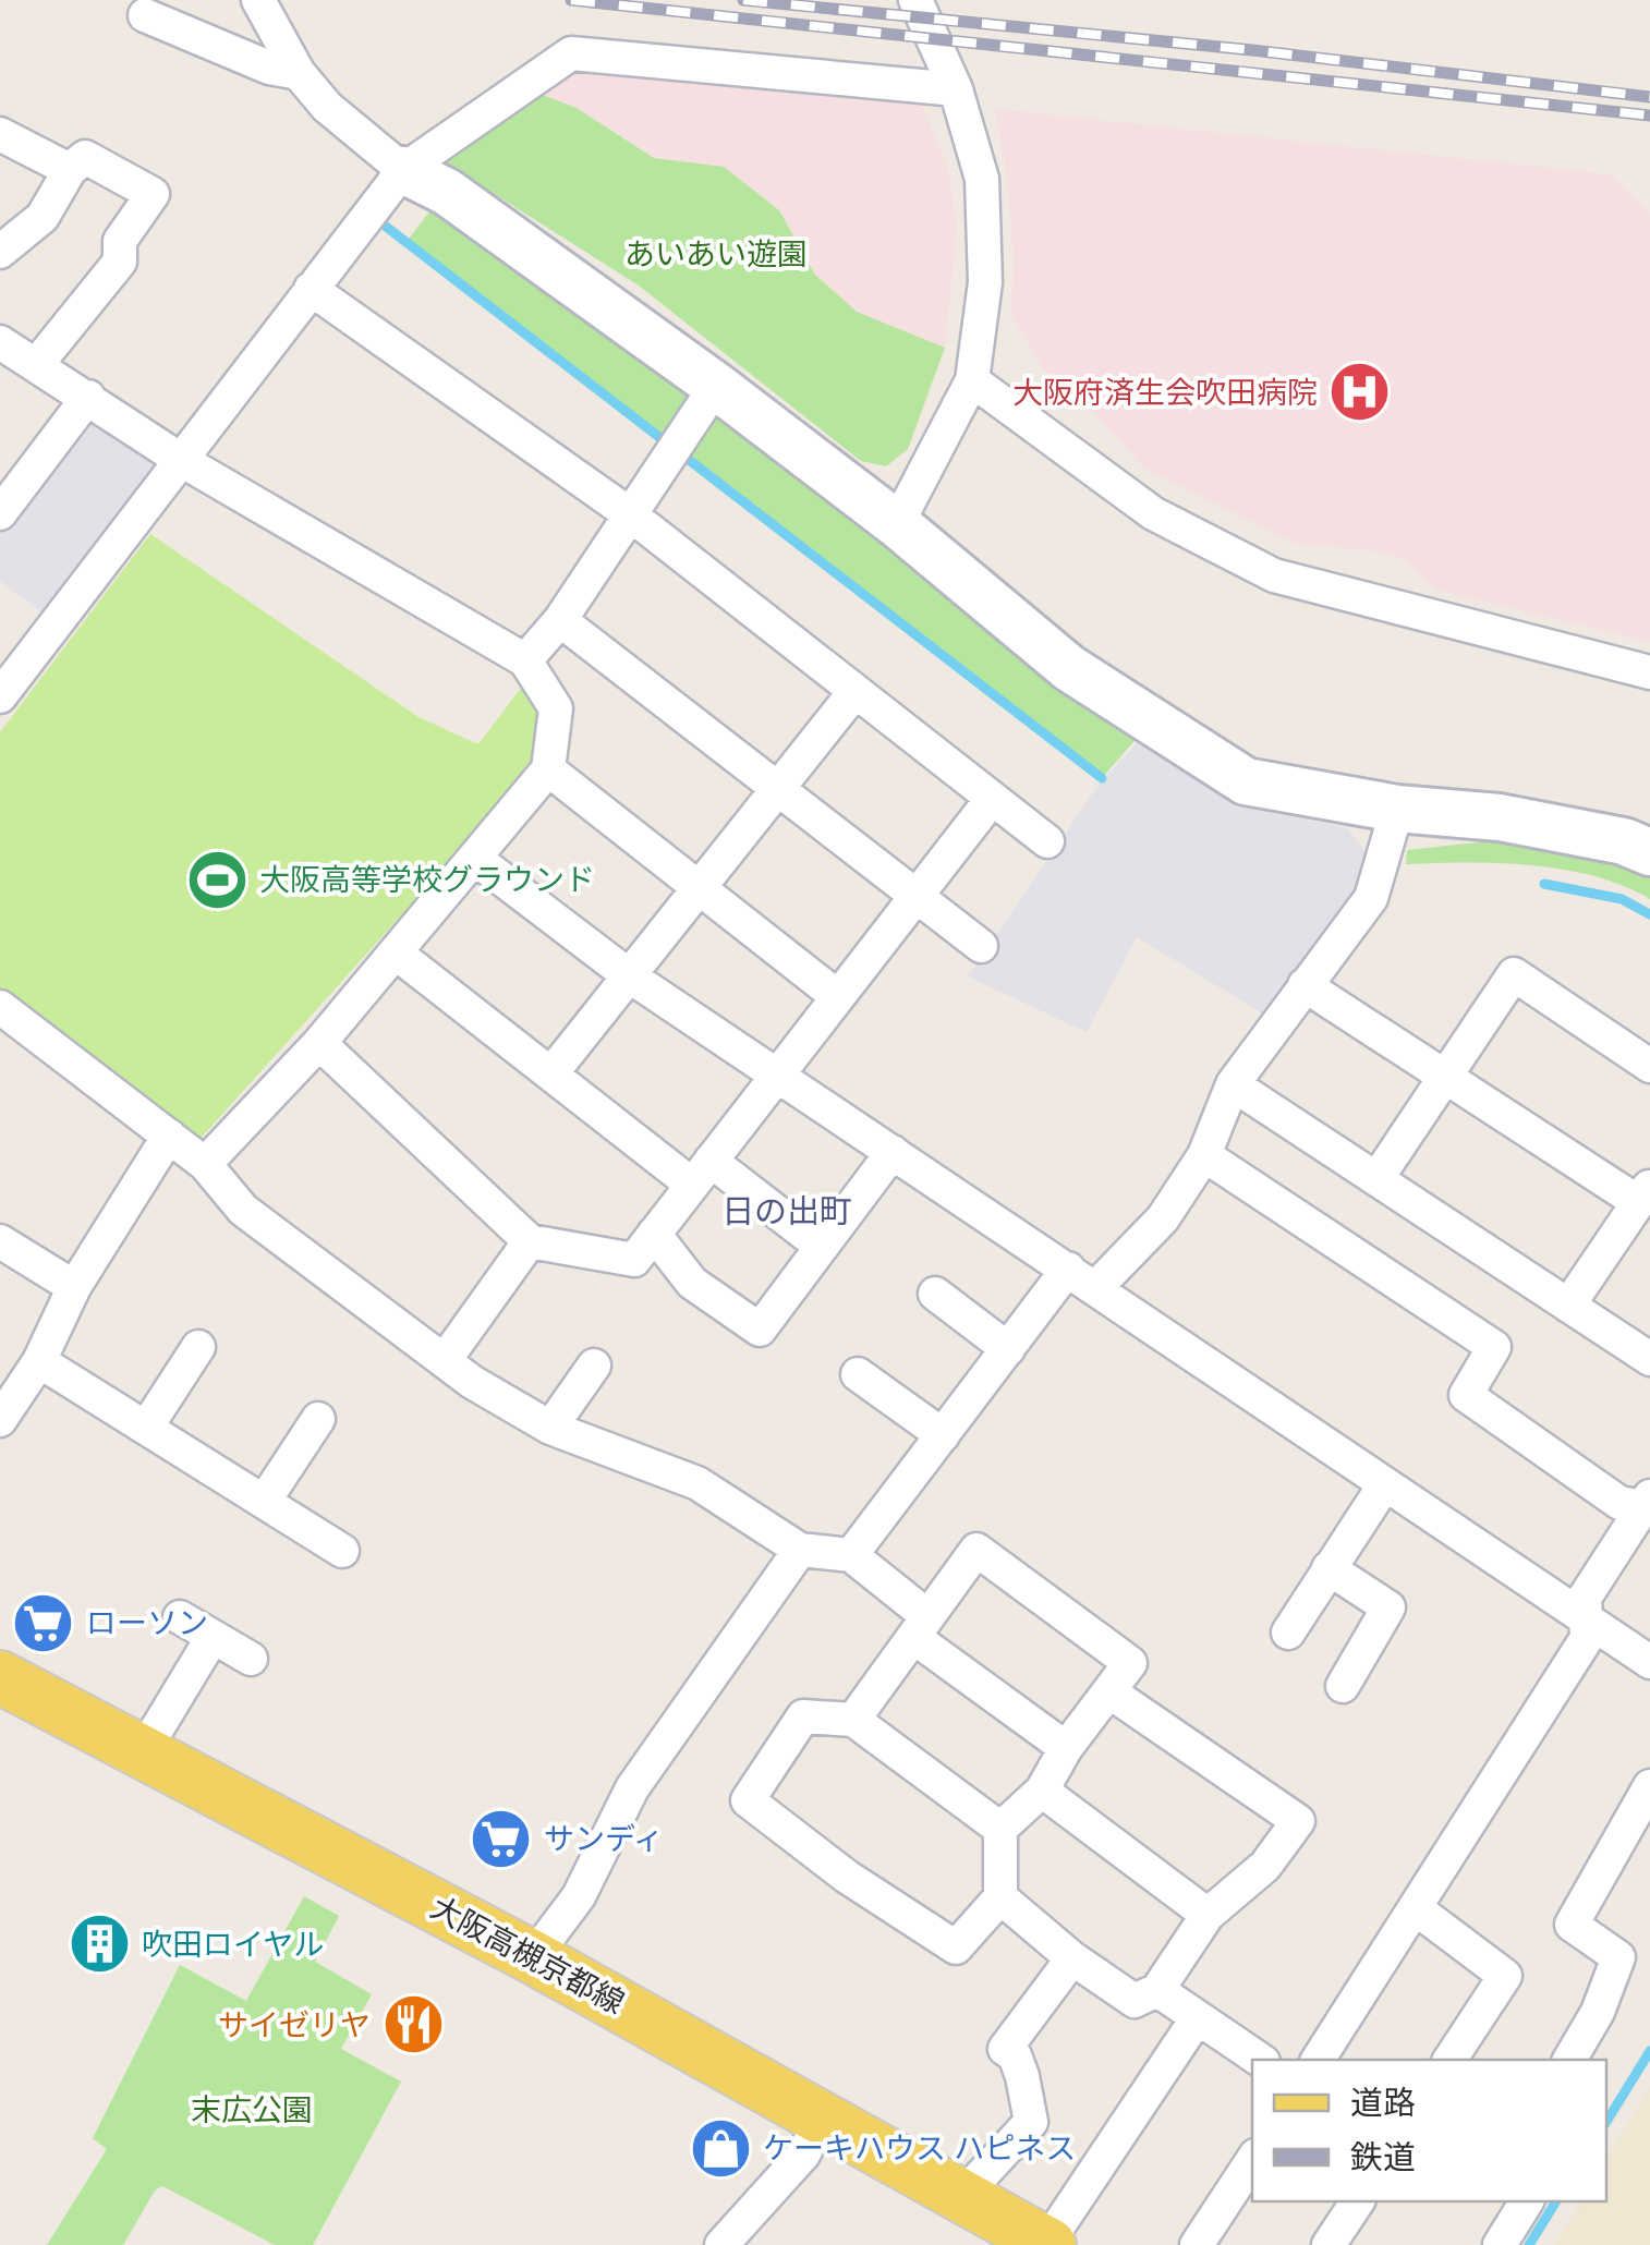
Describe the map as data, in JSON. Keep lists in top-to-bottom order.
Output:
{
  "streets": {
    "main road": ["大阪高槻京都線"]
  },
  "districts": ["日の出町"],
  "parks": ["あいあい遊園", "末広公園"],
  "places": {
    "hospital": ["大阪府済生会吹田病院"],
    "sports": ["大阪高等学校グラウンド"],
    "supermarket": ["ローソン", "サンディ"],
    "building": ["吹田ロイヤル"],
    "restaurant": ["サイゼリヤ"],
    "shop": ["ケーキハウス ハピネス"]
  },
  "legend": ["道路", "鉄道"]
}
